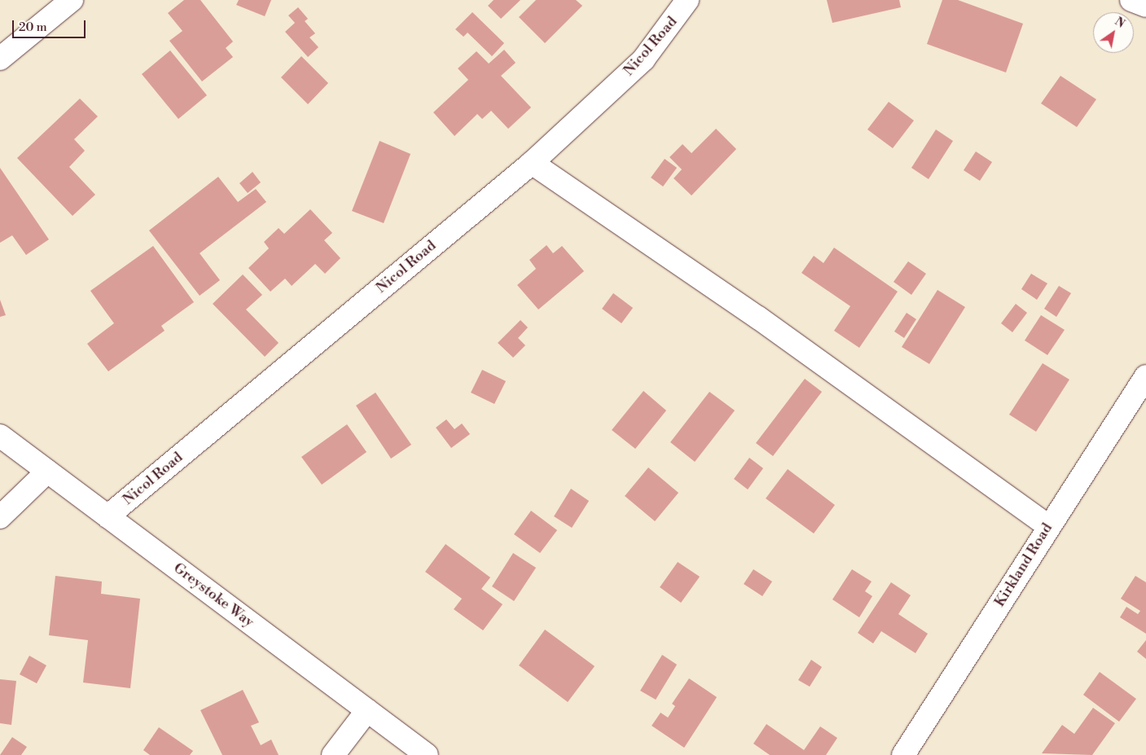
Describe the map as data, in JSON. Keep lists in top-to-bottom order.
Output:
{
  "streets": {
    "street": ["Nicol Road", "Kirkland Road", "Greystoke Way"]
  },
  "crossings": [
    ["Nicol Road", "Greystoke Way"]
  ],
  "scale_bar": "20 m",
  "north": "top right"
}
